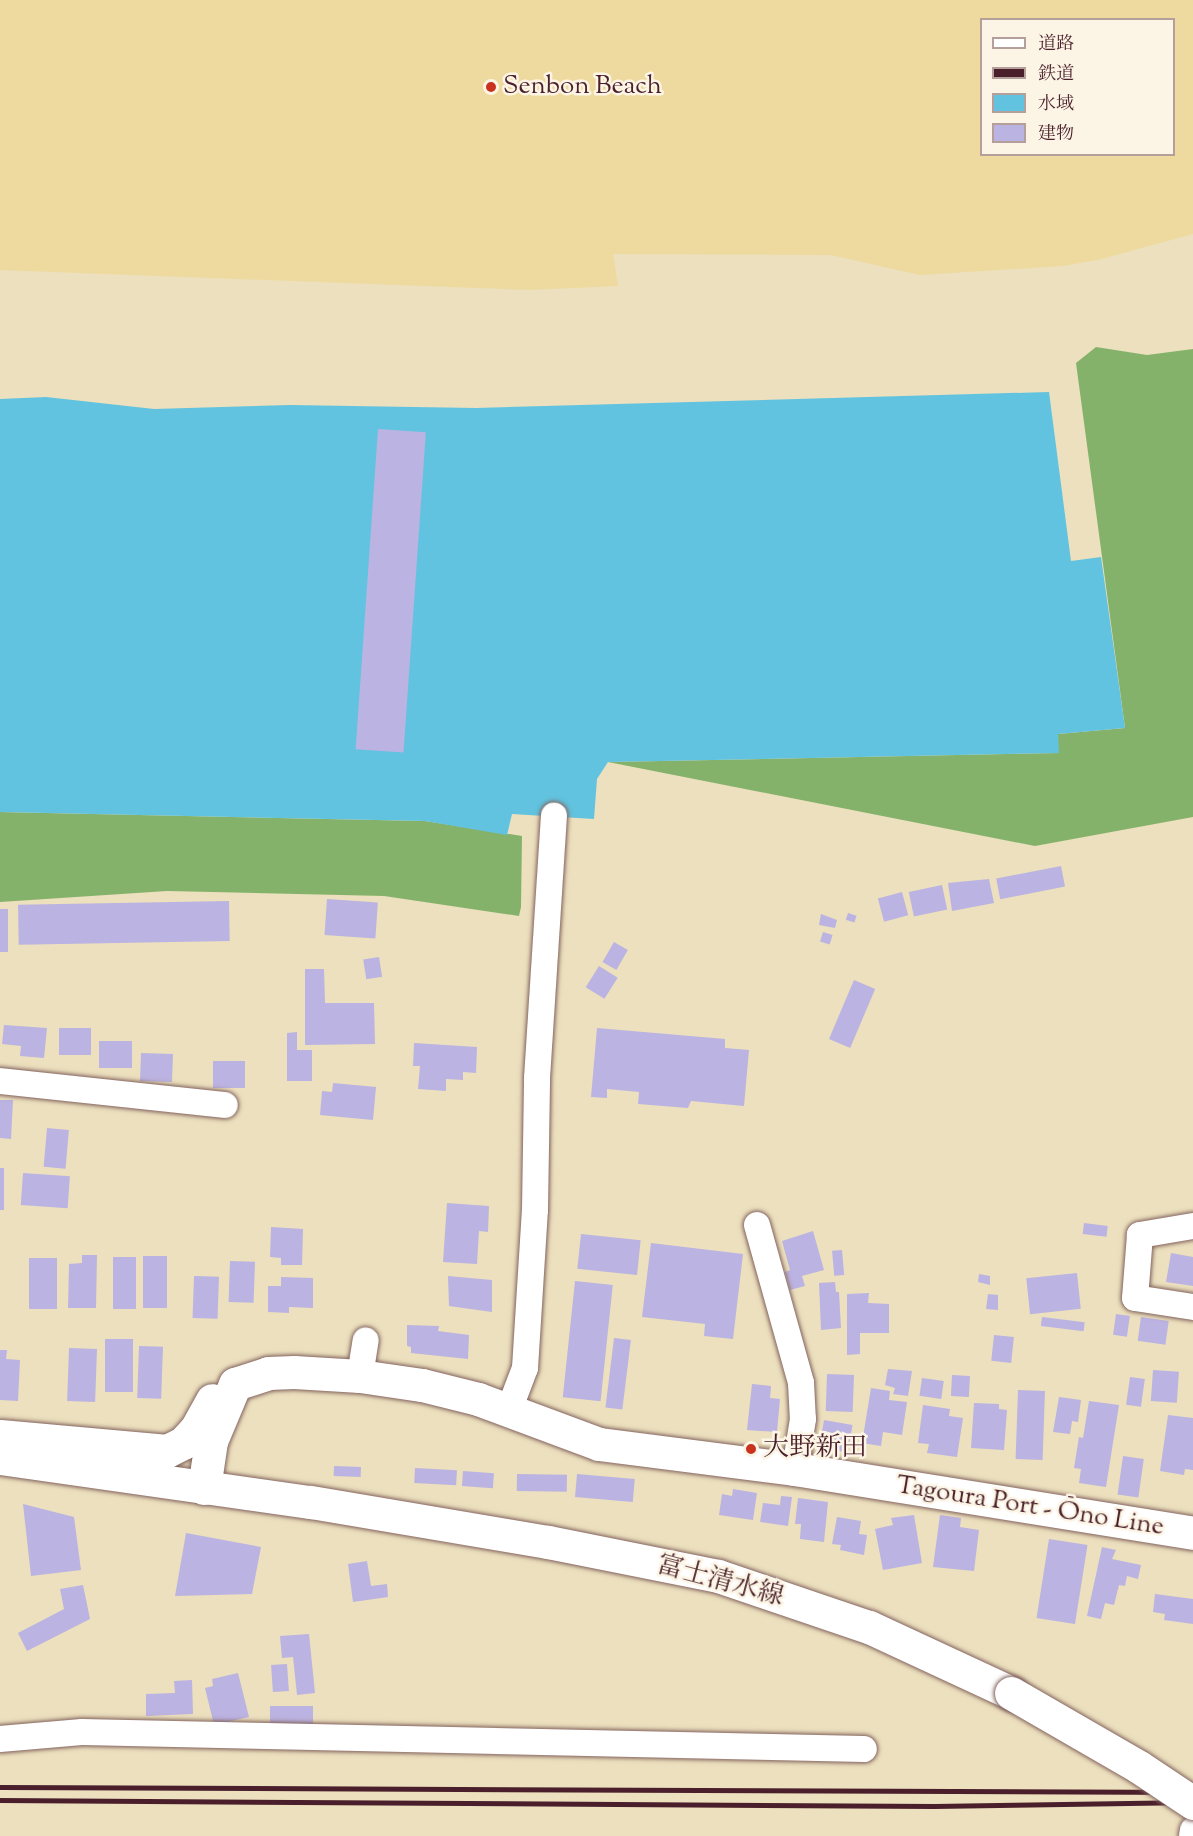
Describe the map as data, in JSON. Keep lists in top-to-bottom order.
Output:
{
  "streets": {
    "main road": ["Tagoura Port - Ōno Line", "富士清水線"]
  },
  "places": ["Senbon Beach", "大野新田"],
  "legend": [
    "道路",
    "鉄道",
    "水域",
    "建物"
  ]
}
